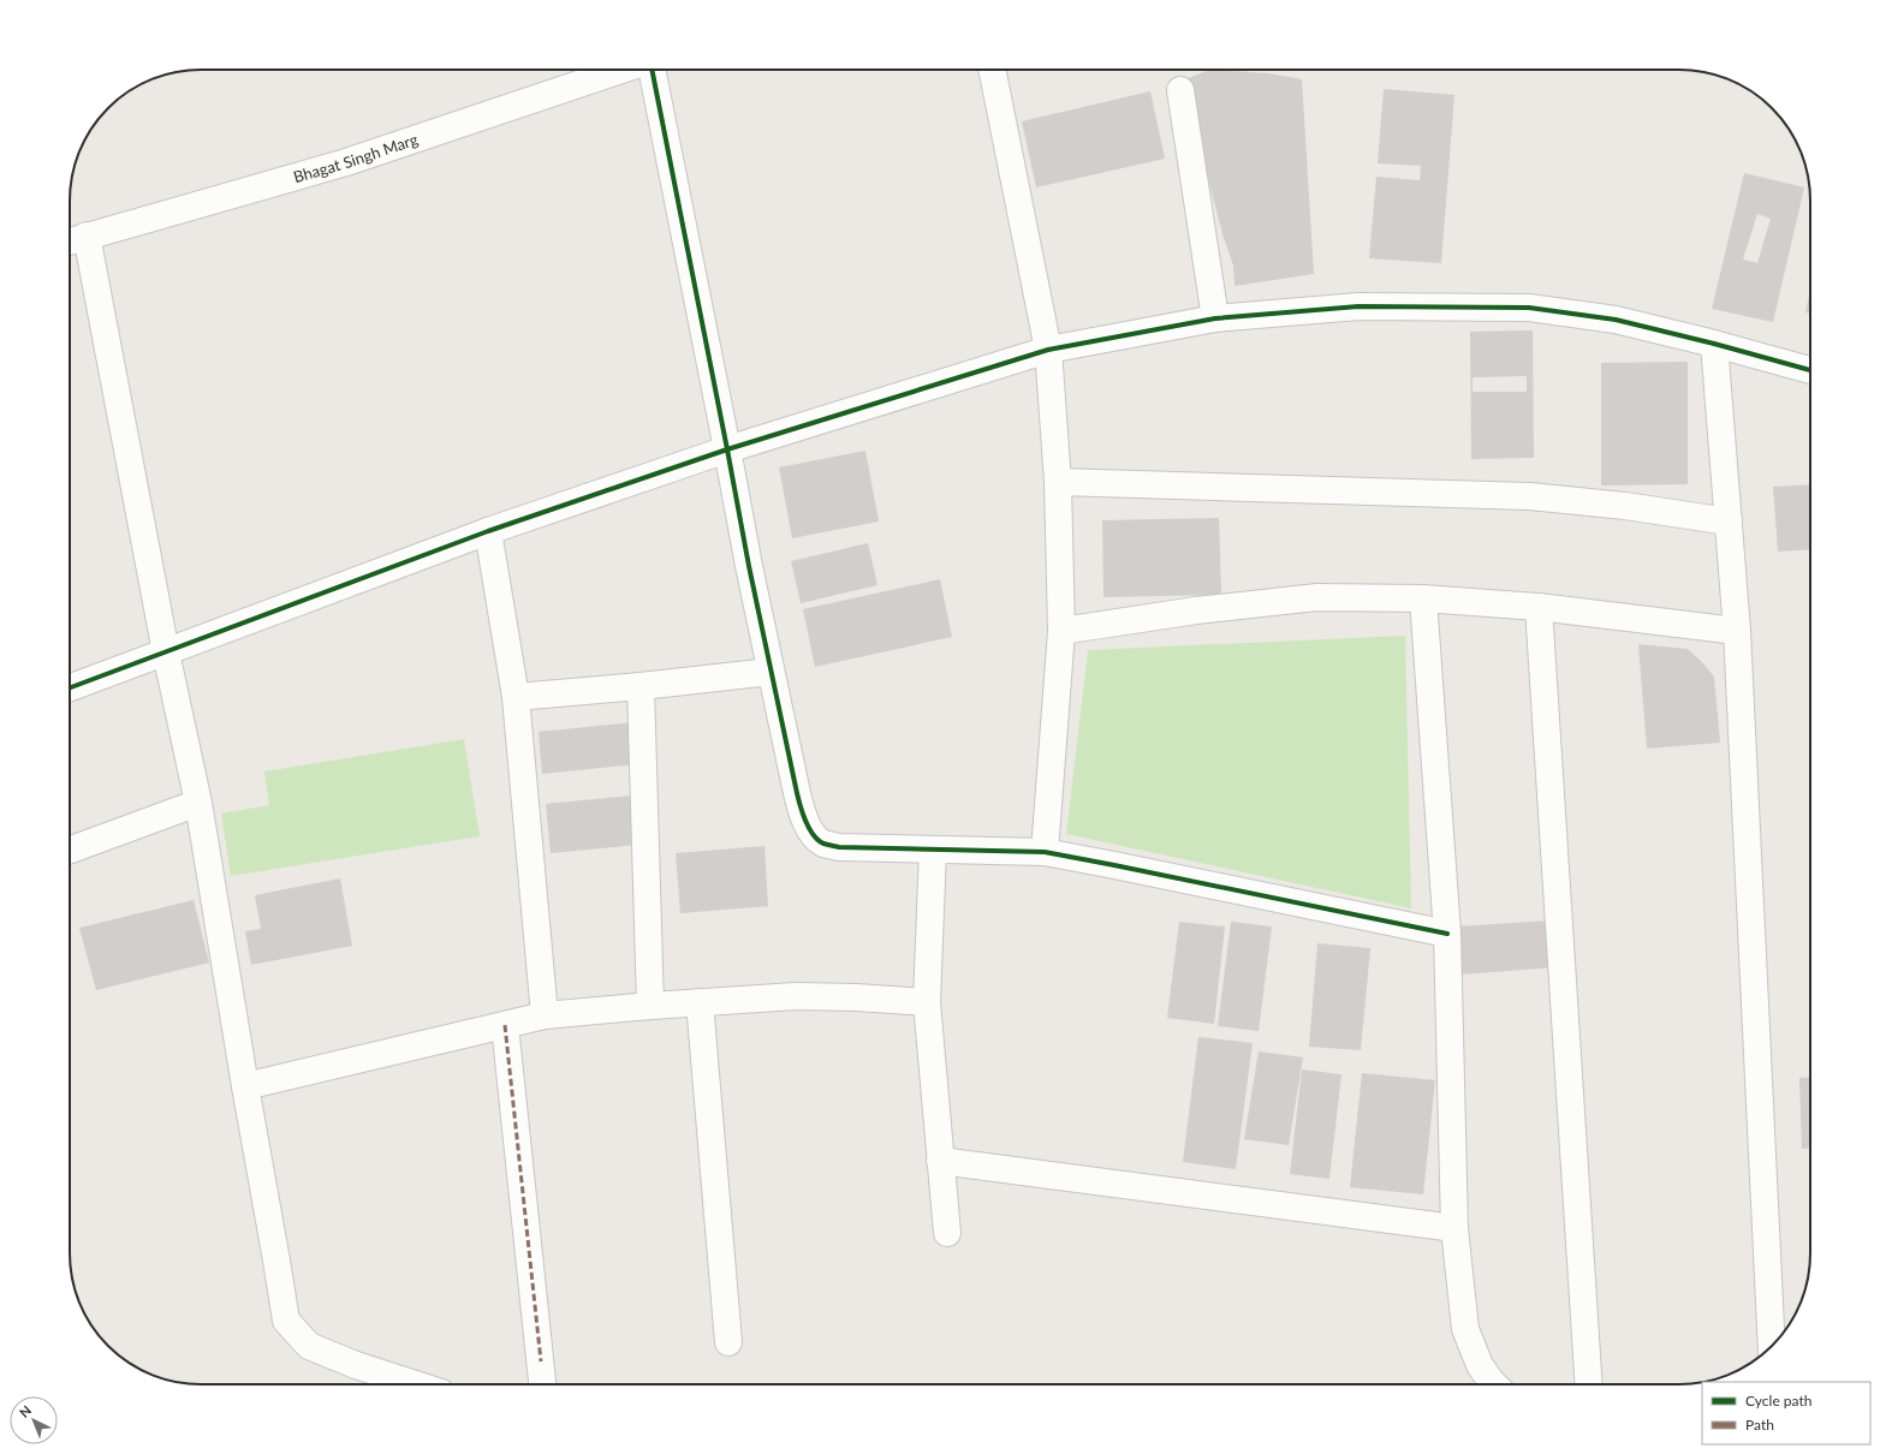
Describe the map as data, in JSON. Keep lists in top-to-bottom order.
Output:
{
  "streets": {
    "street": ["Bhagat Singh Marg"]
  },
  "legend": ["Cycle path", "Path"],
  "north": "top left"
}
